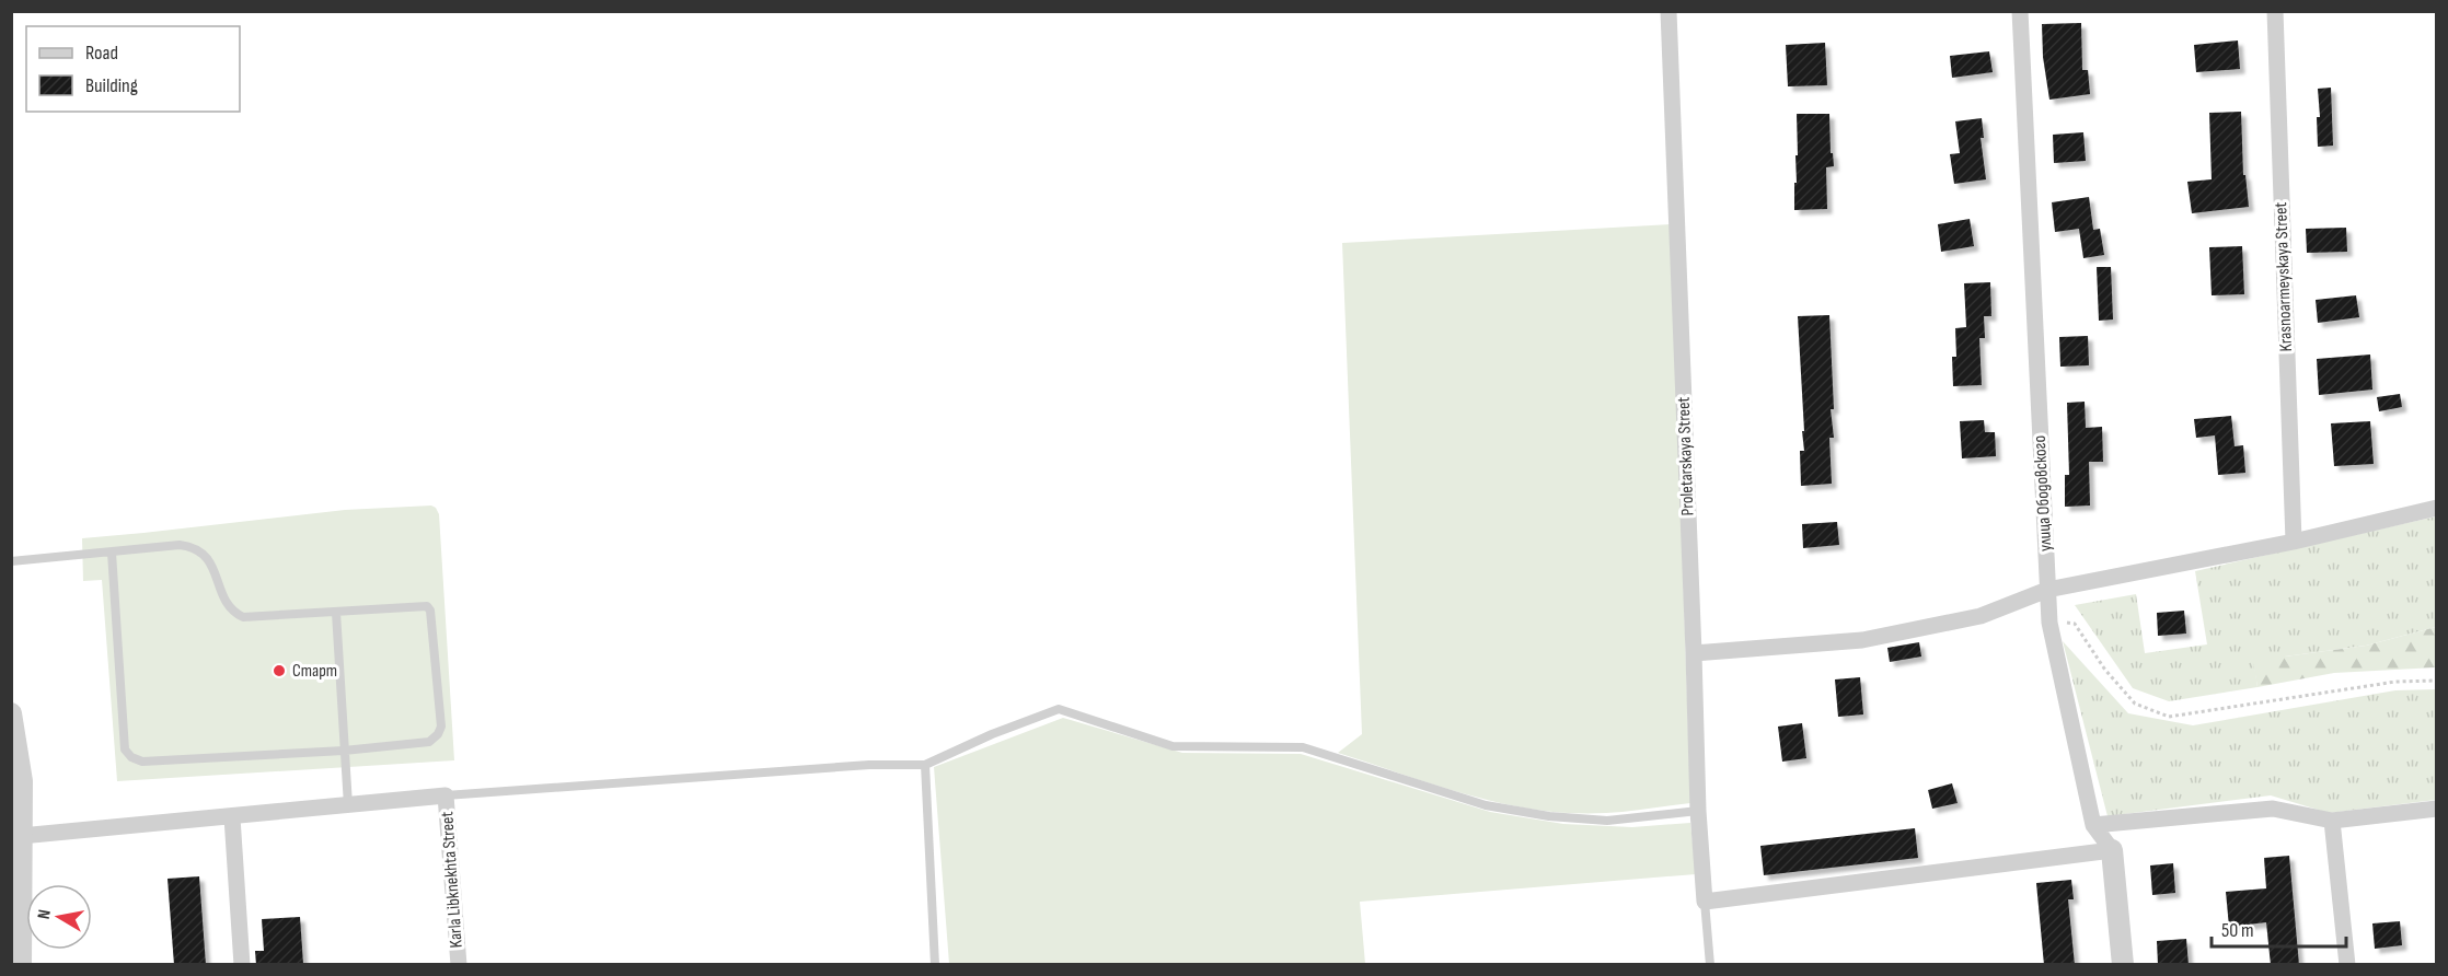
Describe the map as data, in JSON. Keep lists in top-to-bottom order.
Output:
{
  "streets": {
    "street": [
      "Krasnoarmeyskaya Street",
      "Proletarskaya Street",
      "улица Ободовского",
      "Karla Libknekhta Street"
    ]
  },
  "places": ["Старт"],
  "legend": ["Road", "Building"],
  "scale_bar": "50 m",
  "north": "left"
}
